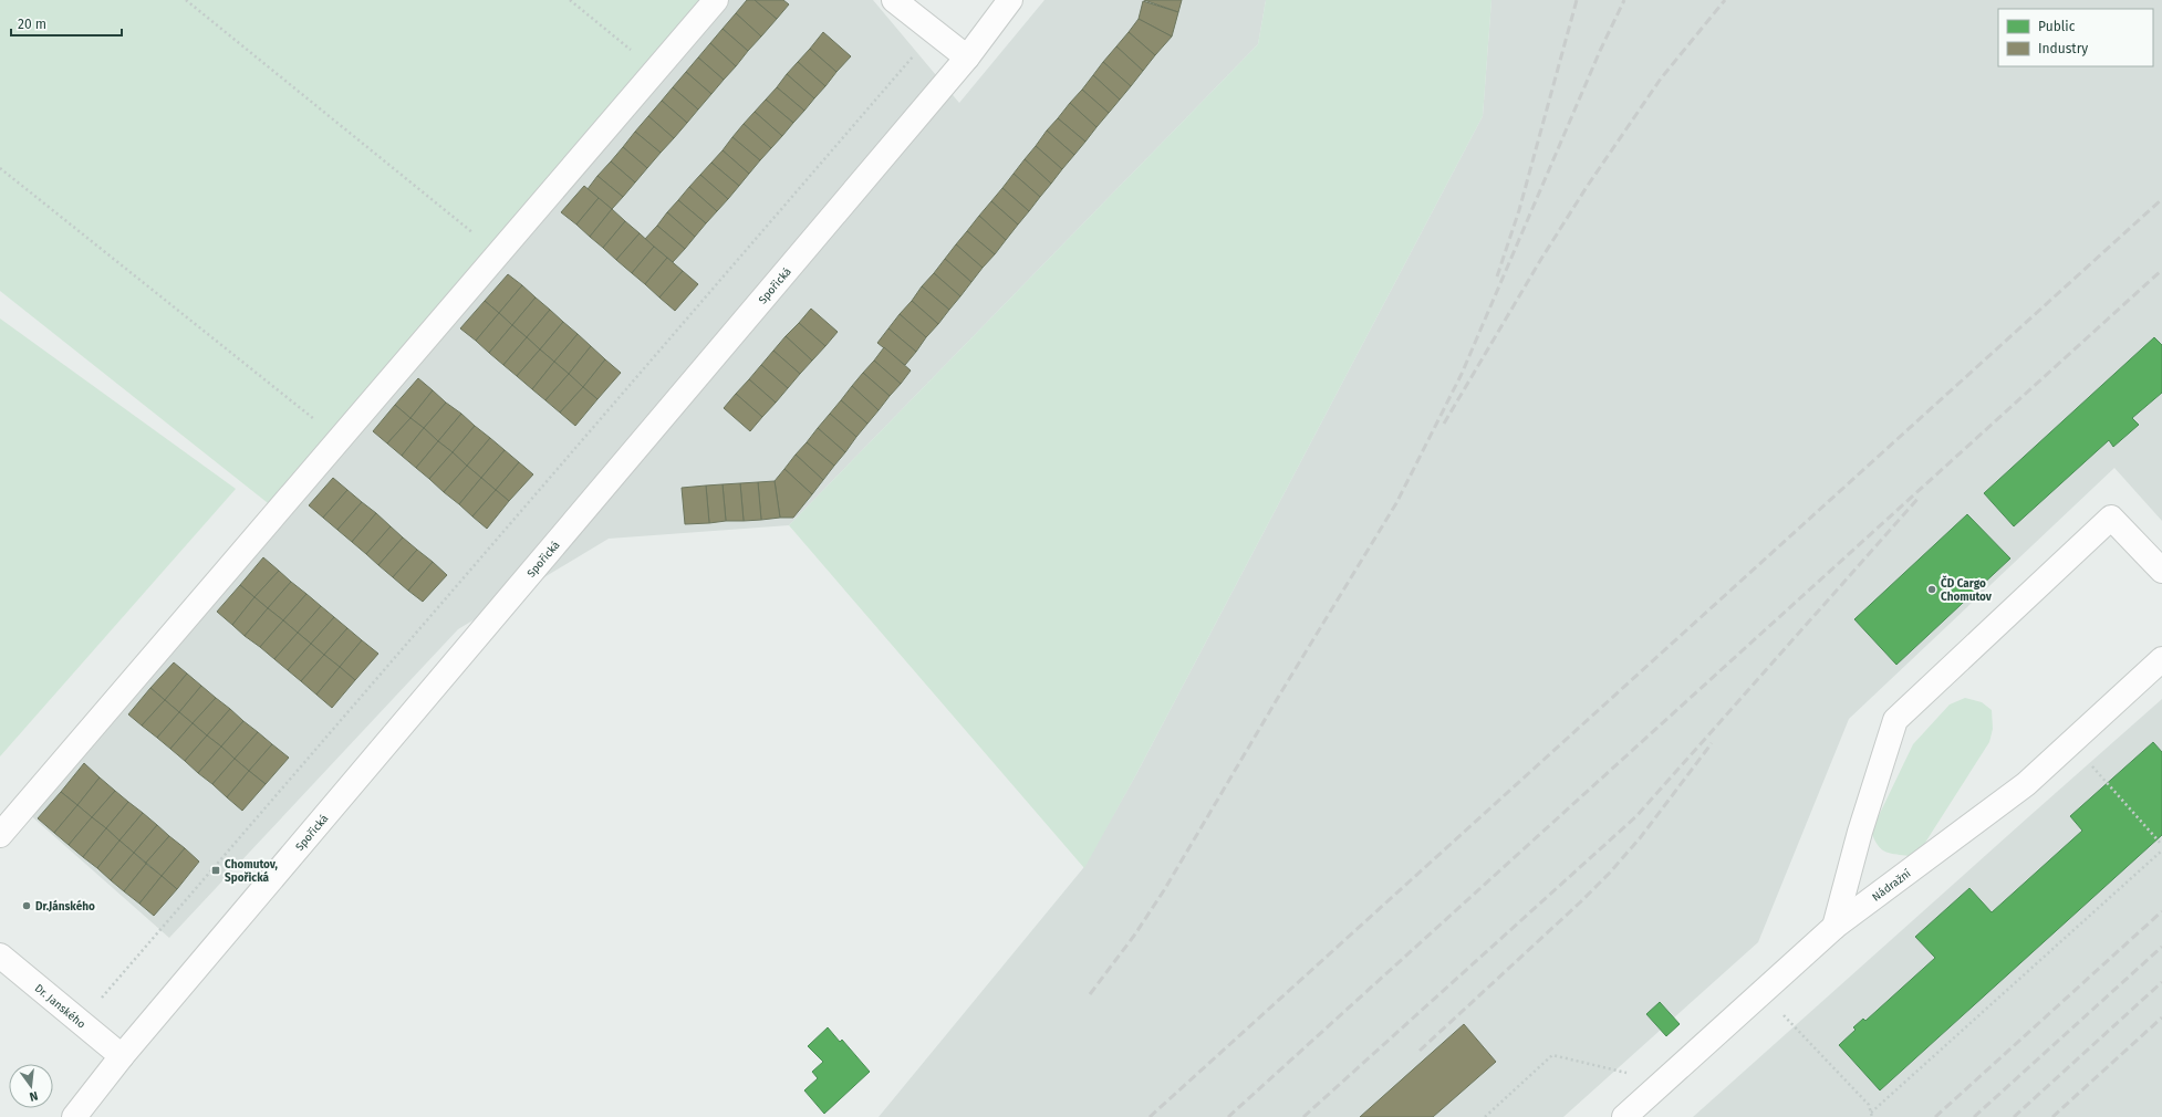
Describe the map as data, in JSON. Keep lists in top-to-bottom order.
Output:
{
  "streets": {
    "street": ["Spořická", "Nádražní", "Dr. Janského"]
  },
  "crossings": [
    ["Spořická", "Dr. Janského"]
  ],
  "places": {
    "other": ["ČD Cargo Chomutov", "Dr.Jánského"],
    "transit": ["Chomutov, Spořická"]
  },
  "legend": ["Public", "Industry"],
  "scale_bar": "20 m",
  "north": "bottom"
}
